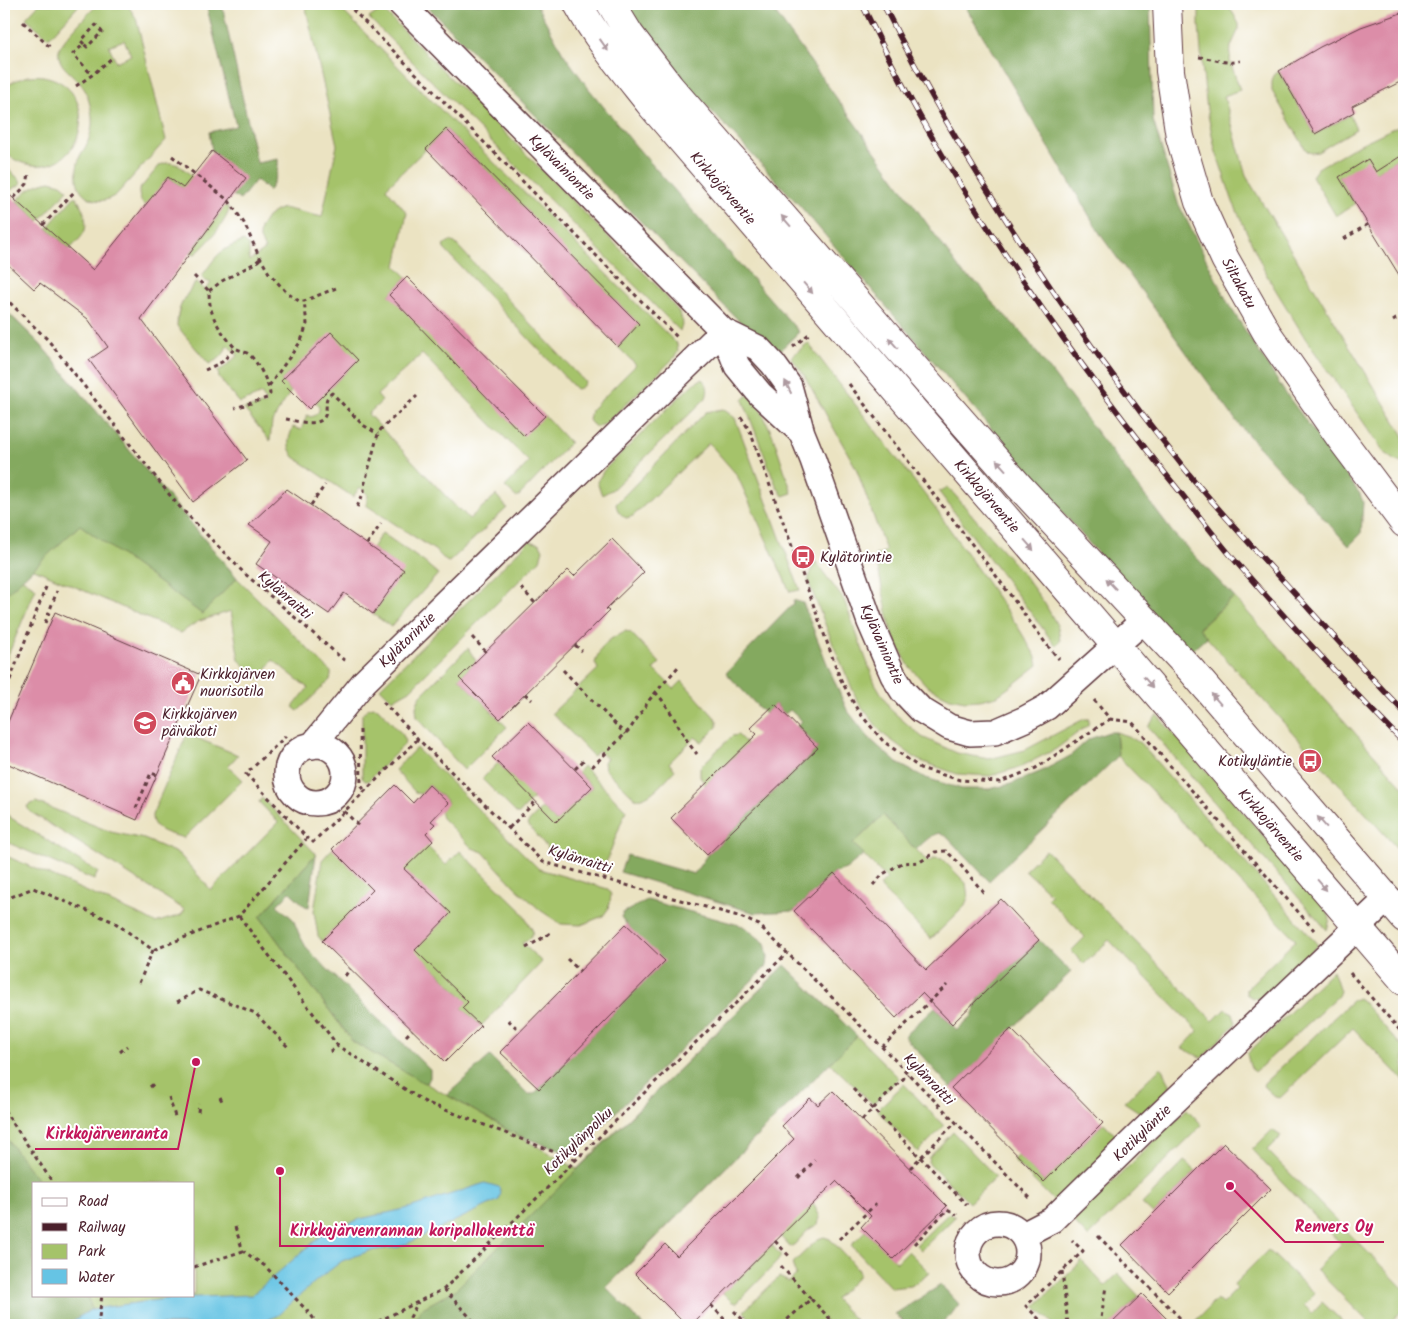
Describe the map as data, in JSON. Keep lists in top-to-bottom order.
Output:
{
  "streets": {
    "main road": ["Kirkkojärventie", "Siltakatu"],
    "street": ["Kylävainiontie", "Kylätorintie", "Kotikyläntie"],
    "path": ["Kylänraitti", "Kotikylänpolku"]
  },
  "crossings": [
    ["Kylävainiontie", "Kirkkojärventie"],
    ["Kylävainiontie", "Kylätorintie"],
    ["Kirkkojärventie", "Kotikyläntie"],
    ["Kylänraitti", "Kylätorintie"],
    ["Kylänraitti", "Kotikyläntie"],
    ["Kylänraitti", "Kotikylänpolku"]
  ],
  "places": {
    "bus stop": ["Kylätorintie", "Kotikyläntie"],
    "public building": ["Kirkkojärven nuorisotila"],
    "school or university": ["Kirkkojärven päiväkoti"],
    "other": ["Kirkkojärvenranta", "Kirkkojärvenrannan koripallokenttä", "Renvers Oy"]
  },
  "legend": [
    "Road",
    "Railway",
    "Park",
    "Water"
  ]
}
